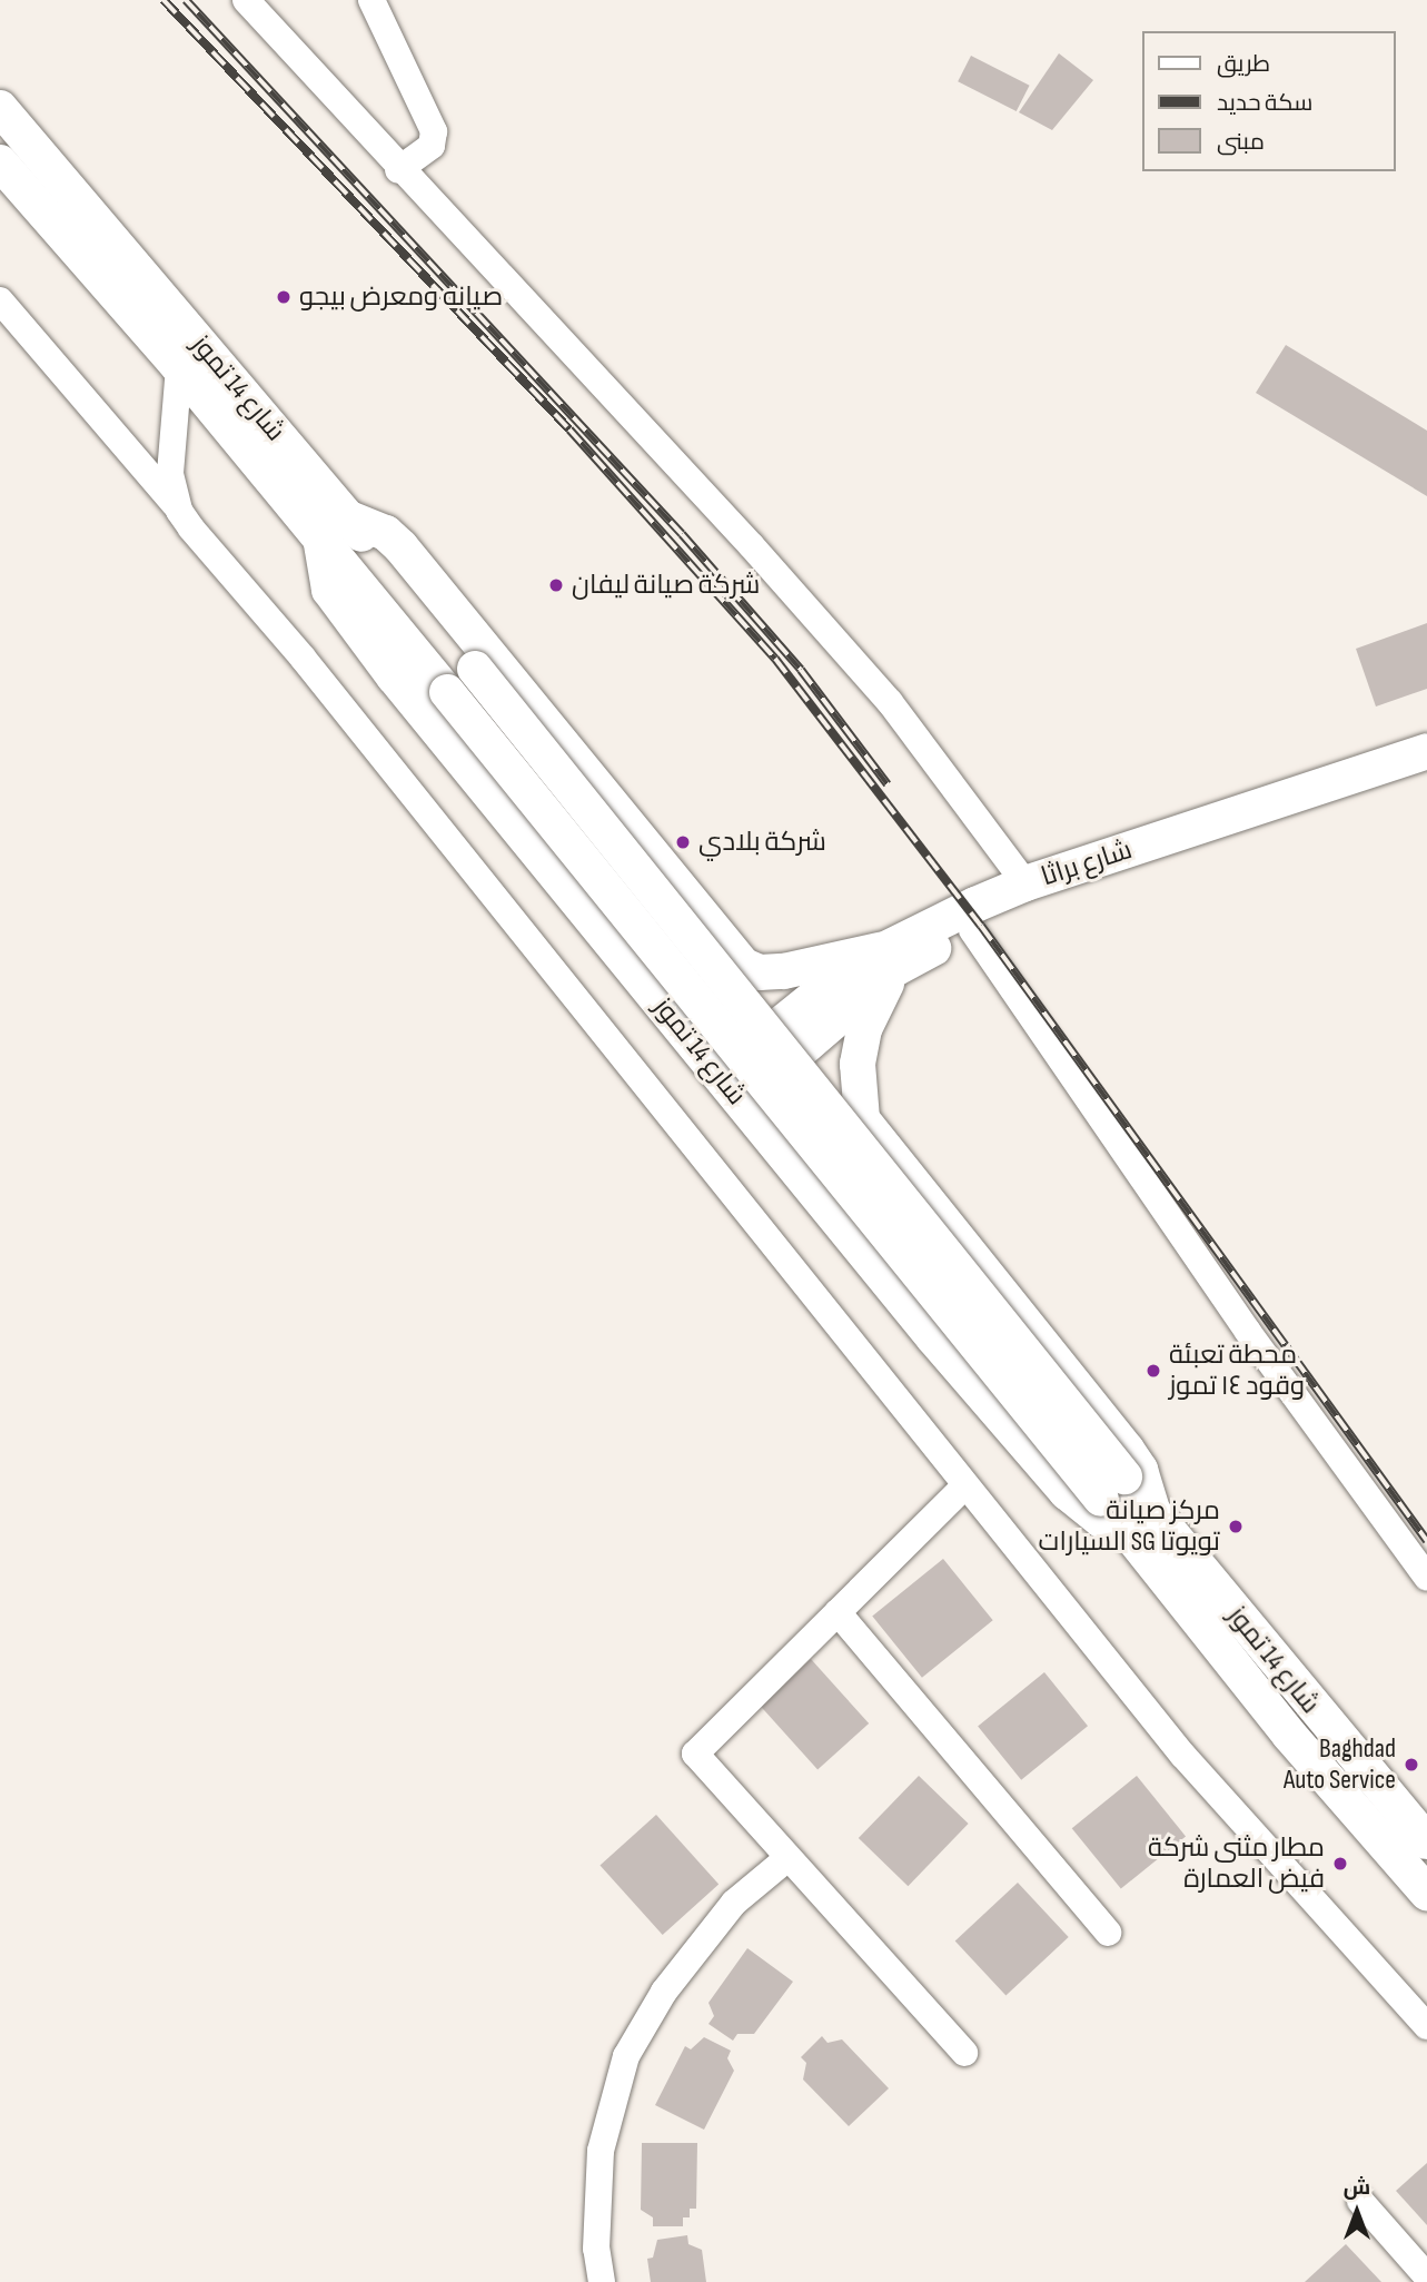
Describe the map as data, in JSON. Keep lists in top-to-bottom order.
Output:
{
  "streets": {
    "main road": ["شارع 14 تموز", "شارع براثا"]
  },
  "places": [
    "صيانه ومعرض بيجو",
    "شركة صيانة ليفان",
    "شركة بلادي",
    "محطة تعبئة وقود ١٤ تموز",
    "مركز صيانة السيارات SG تويوتا",
    "Baghdad Auto Service",
    "مطار مثنى شركة فيض العمارة"
  ],
  "legend": ["طريق", "سكة حديد", "مبنى"],
  "north": "top"
}
